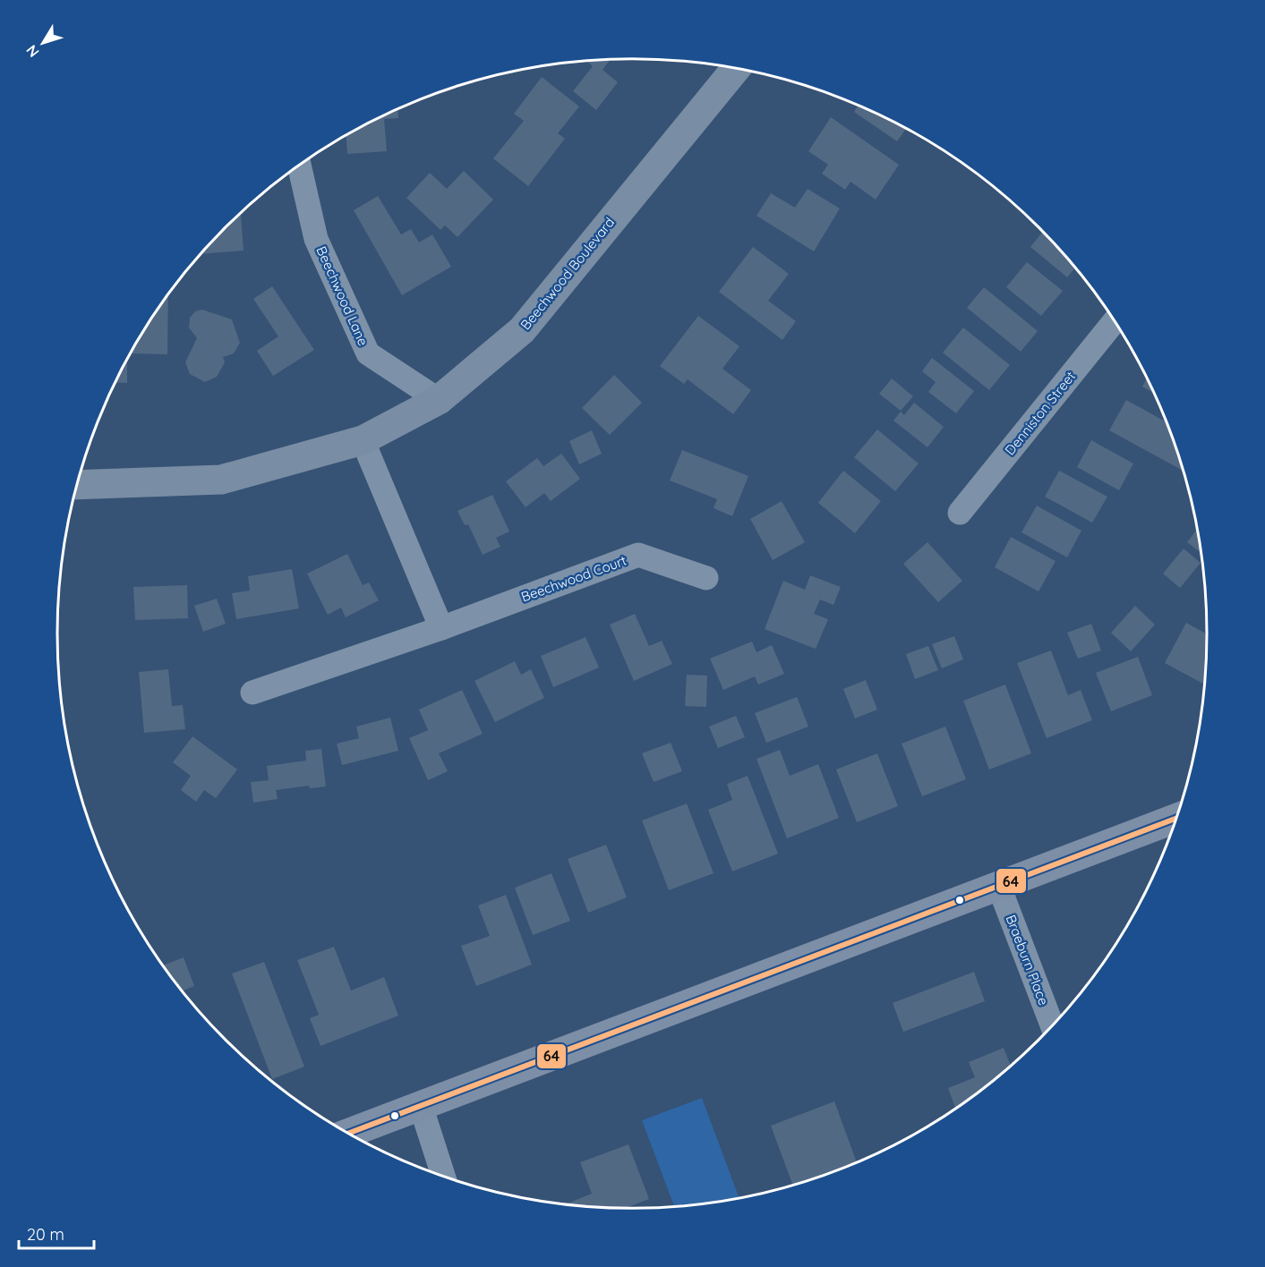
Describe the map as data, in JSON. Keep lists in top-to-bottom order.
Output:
{
  "streets": {
    "main road": ["Beechwood Boulevard"],
    "street": [
      "Beechwood Lane",
      "Denniston Street",
      "Beechwood Court",
      "Braeburn Place"
    ]
  },
  "crossings": [
    ["Beechwood Boulevard", "Beechwood Lane"]
  ],
  "lines": ["transit line 64"],
  "scale_bar": "20 m",
  "north": "bottom left"
}
